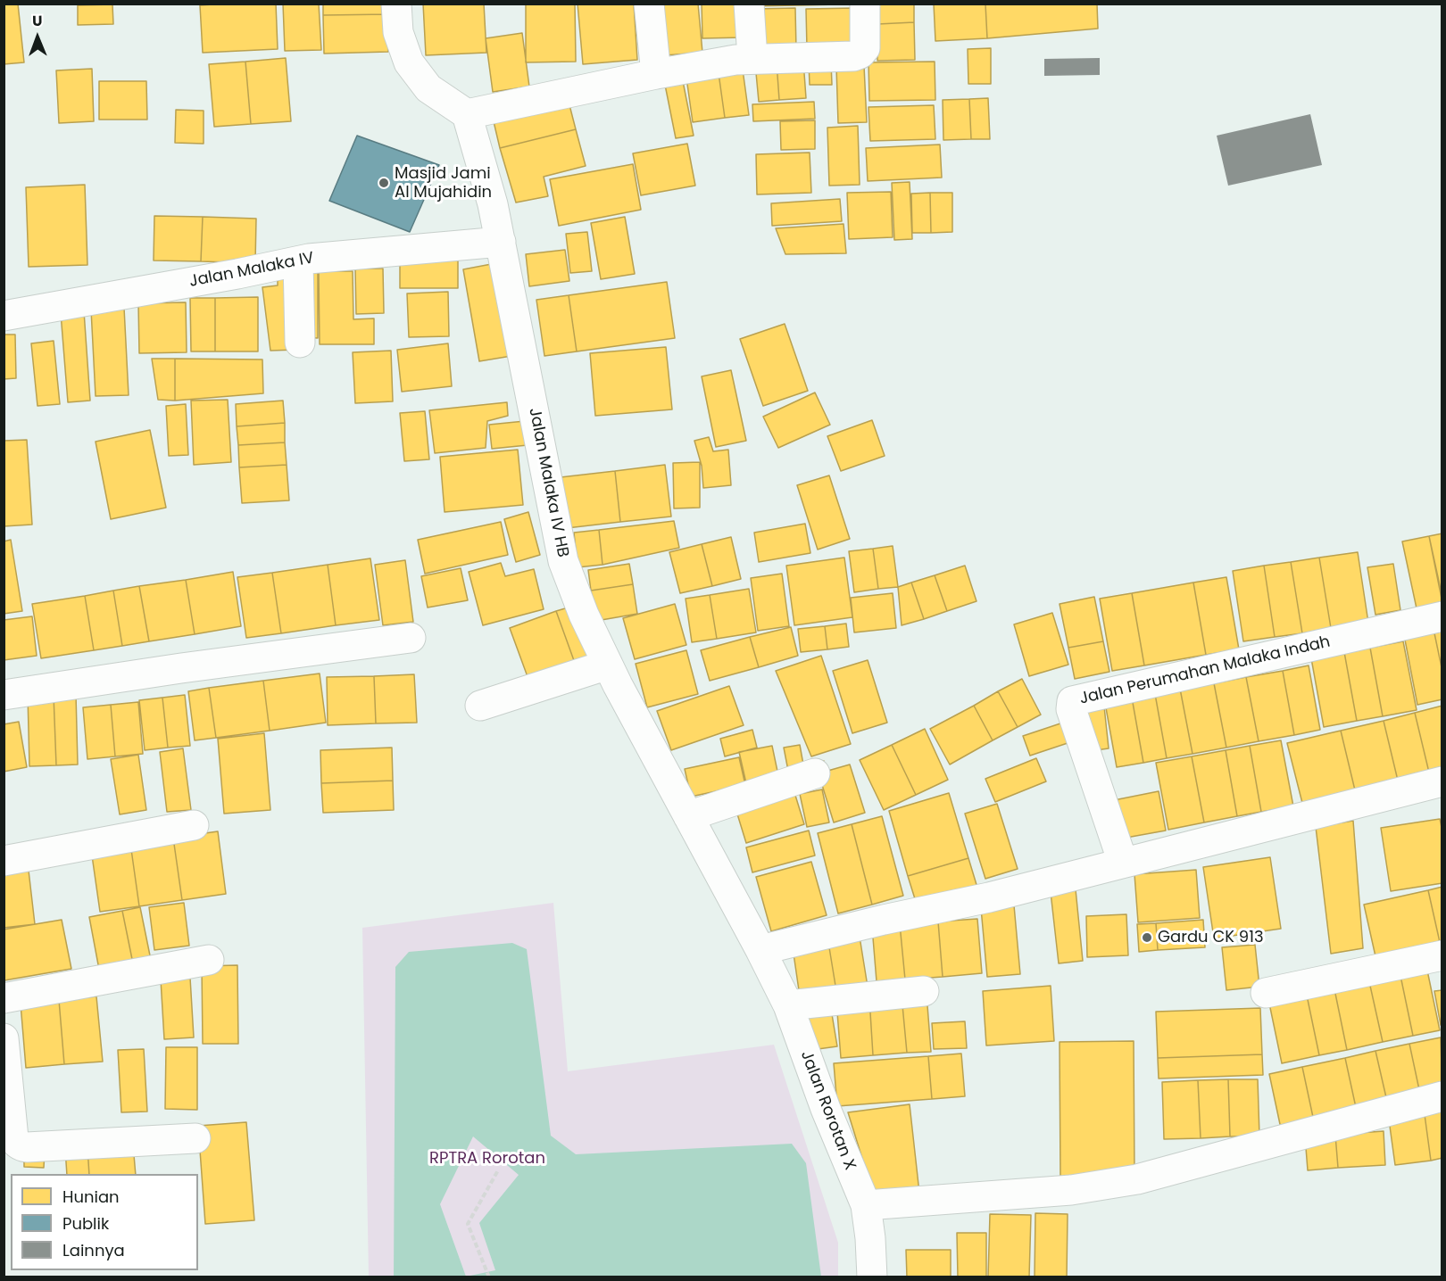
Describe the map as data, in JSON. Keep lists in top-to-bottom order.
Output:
{
  "streets": {
    "street": [
      "Jalan Malaka IV",
      "Jalan Malaka IV HB",
      "Jalan Perumahan Malaka Indah",
      "Jalan Rorotan X"
    ]
  },
  "crossings": [
    ["Jalan Malaka IV", "Jalan Malaka IV HB"],
    ["Jalan Malaka IV HB", "Jalan Rorotan X"]
  ],
  "parks": ["RPTRA Rorotan"],
  "places": ["Masjid Jami Al Mujahidin", "Gardu CK 913"],
  "legend": ["Hunian", "Publik", "Lainnya"],
  "north": "top"
}
